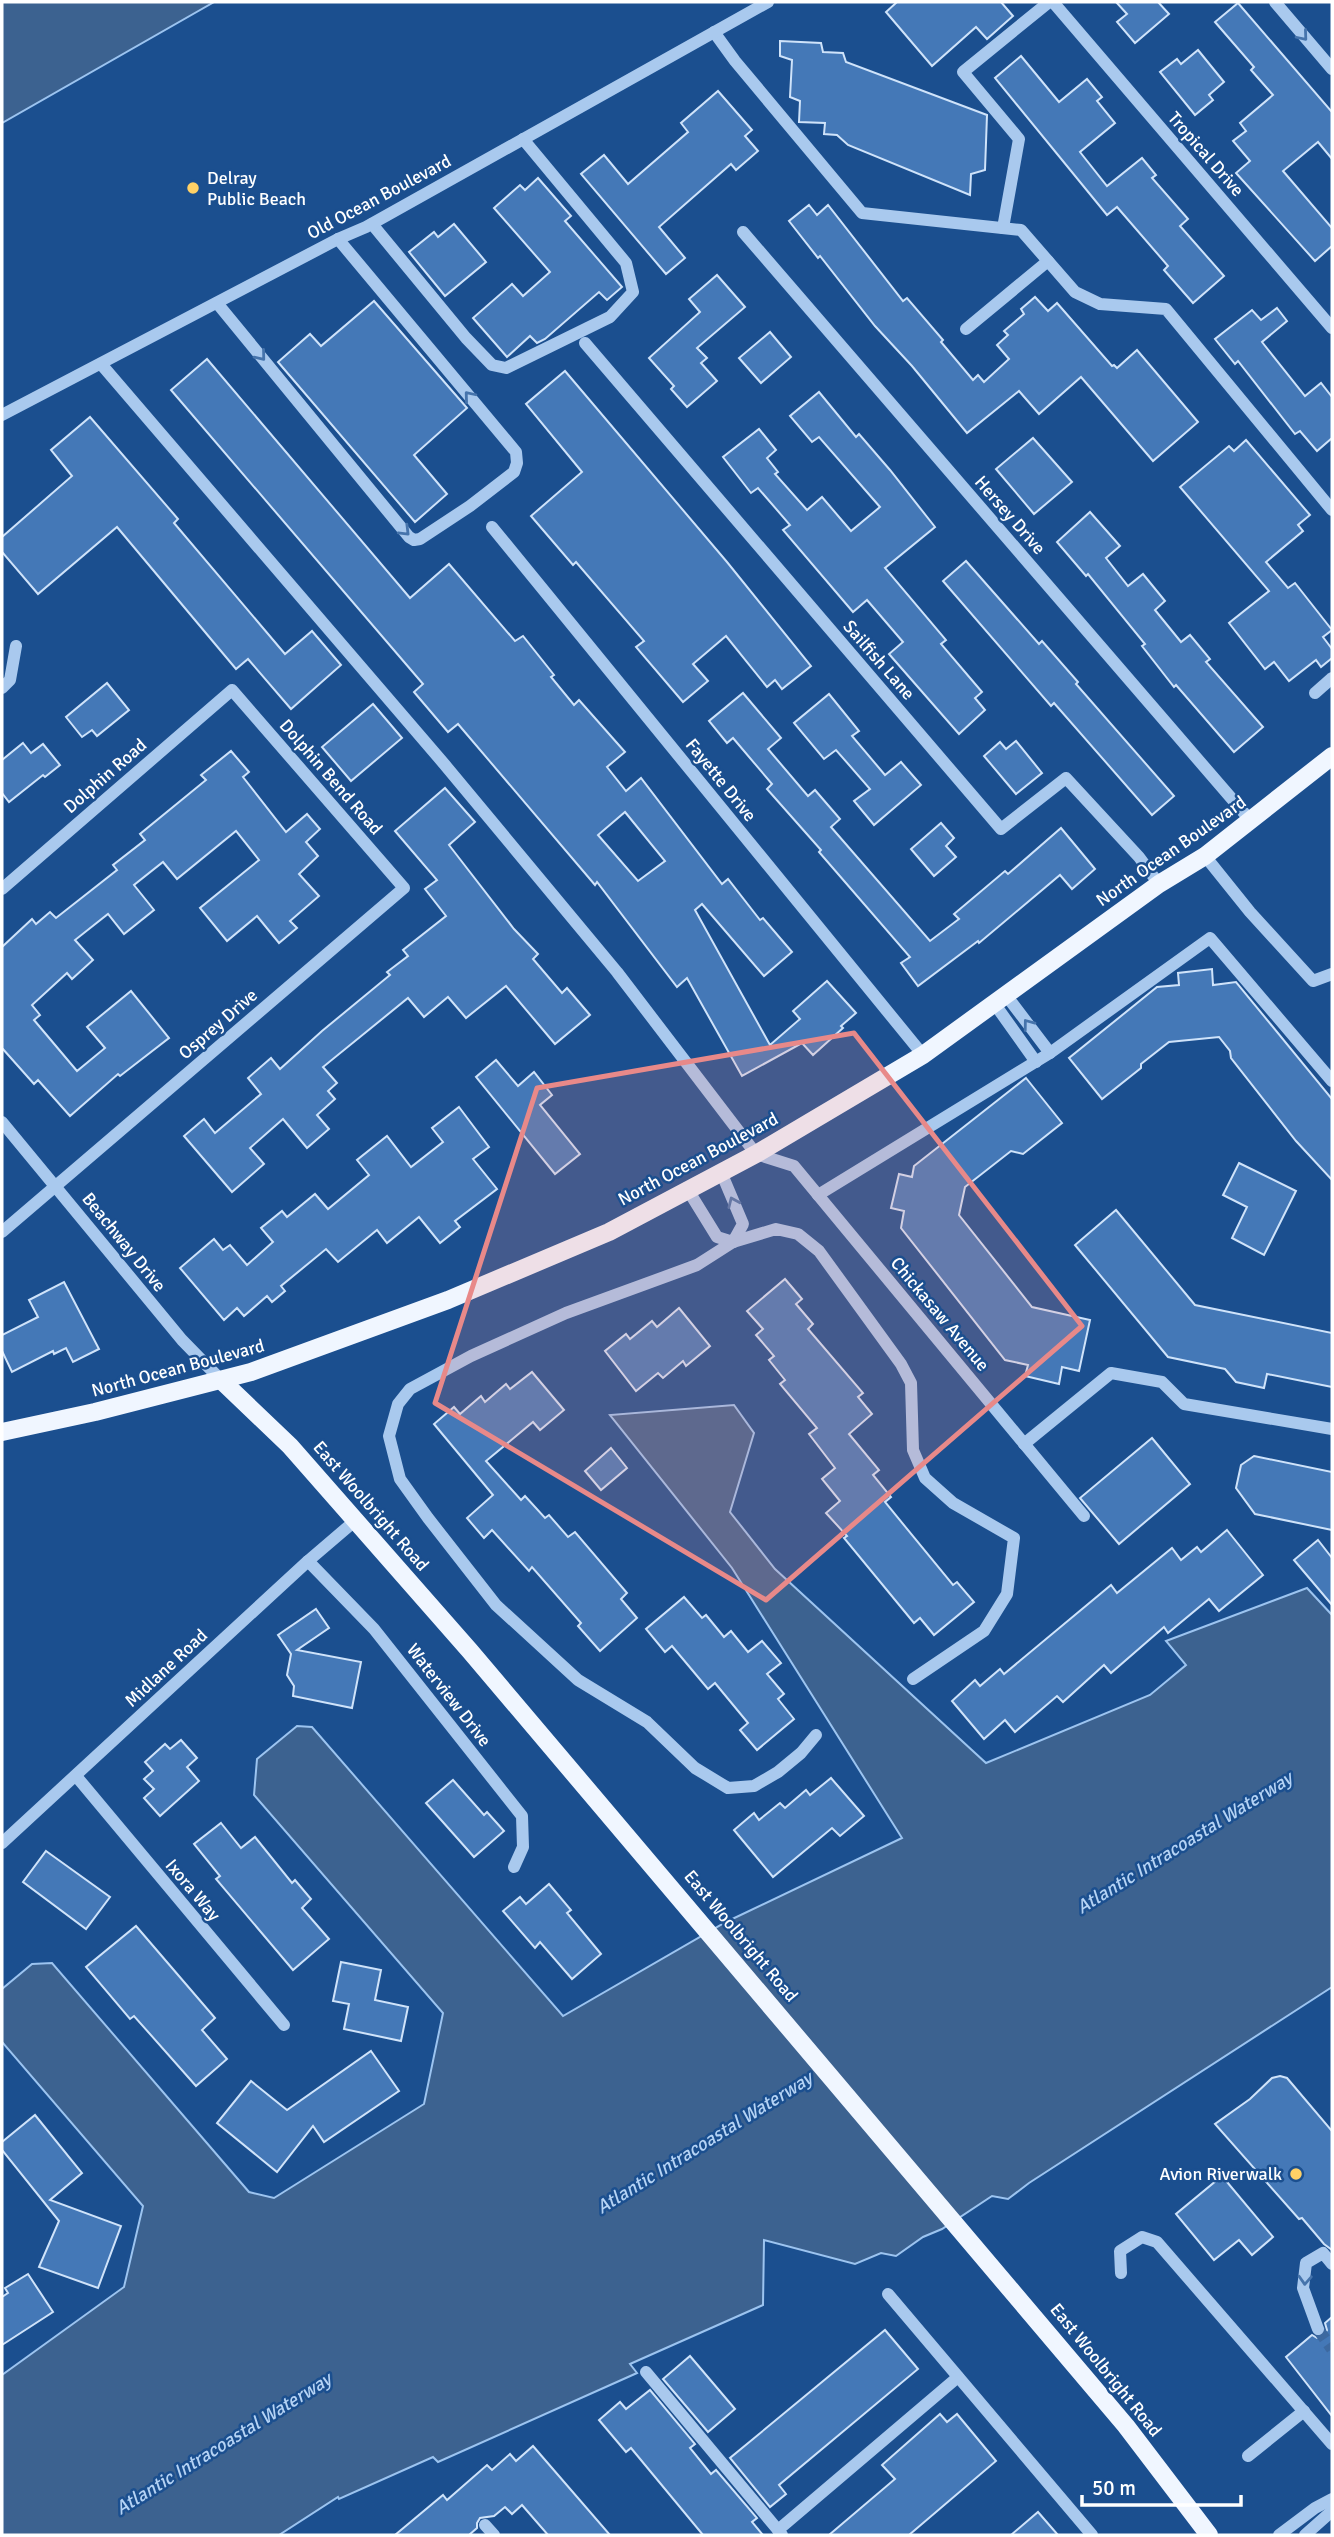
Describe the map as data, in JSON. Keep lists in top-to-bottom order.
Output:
{
  "streets": {
    "main road": ["North Ocean Boulevard", "East Woolbright Road"],
    "street": [
      "Tropical Drive",
      "Old Ocean Boulevard",
      "Hersey Drive",
      "Sailfish Lane",
      "Dolphin Road",
      "Dolphin Bend Road",
      "Fayette Drive",
      "Osprey Drive",
      "Beachway Drive",
      "Chickasaw Avenue",
      "Midlane Road",
      "Waterview Drive",
      "Ixora Way"
    ]
  },
  "crossings": [
    ["Hersey Drive", "North Ocean Boulevard"],
    ["Sailfish Lane", "North Ocean Boulevard"],
    ["Dolphin Road", "Dolphin Bend Road"],
    ["Dolphin Bend Road", "Osprey Drive"],
    ["Fayette Drive", "North Ocean Boulevard"],
    ["North Ocean Boulevard", "Beachway Drive"],
    ["North Ocean Boulevard", "Chickasaw Avenue"],
    ["North Ocean Boulevard", "East Woolbright Road"],
    ["Osprey Drive", "Beachway Drive"],
    ["Beachway Drive", "East Woolbright Road"],
    ["East Woolbright Road", "Midlane Road"],
    ["Midlane Road", "Waterview Drive"],
    ["Midlane Road", "Ixora Way"]
  ],
  "water": ["Atlantic Intracoastal Waterway"],
  "places": ["Delray Public Beach", "Avion Riverwalk"],
  "scale_bar": "50 m"
}
